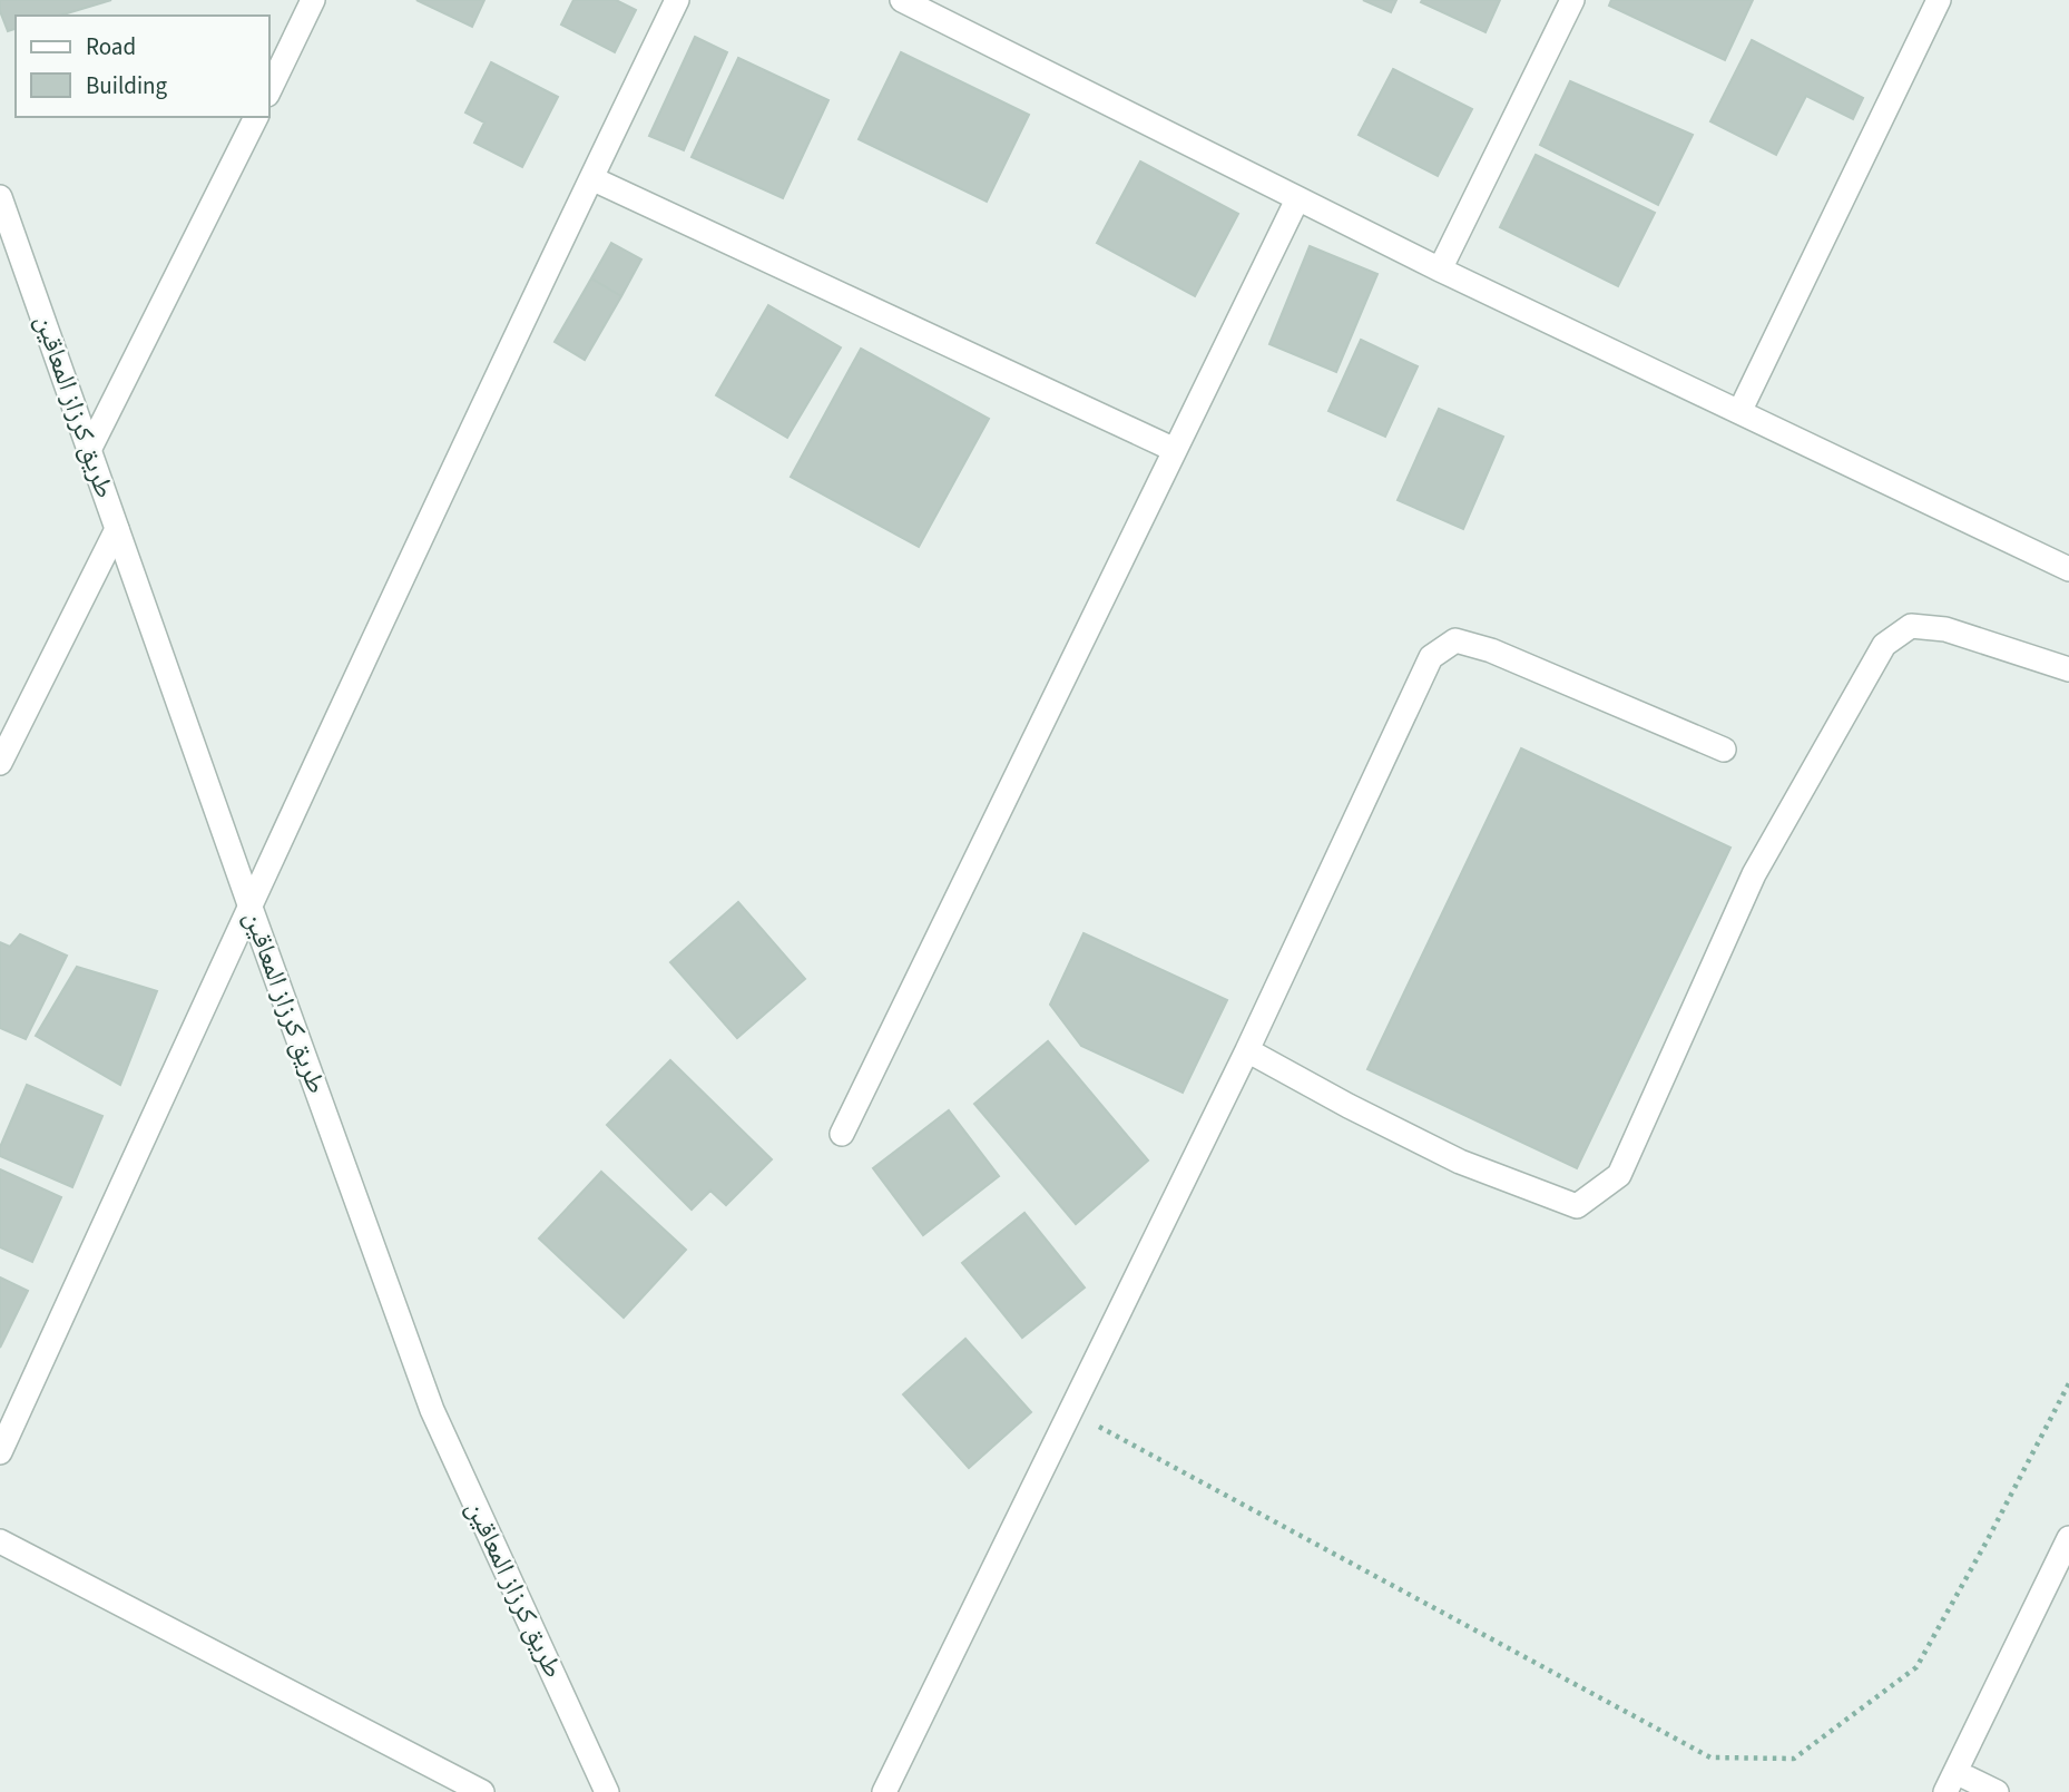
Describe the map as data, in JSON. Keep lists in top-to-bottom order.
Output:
{
  "streets": {
    "street": ["طريق كرزاز المعاقين"]
  },
  "legend": ["Road", "Building"]
}
